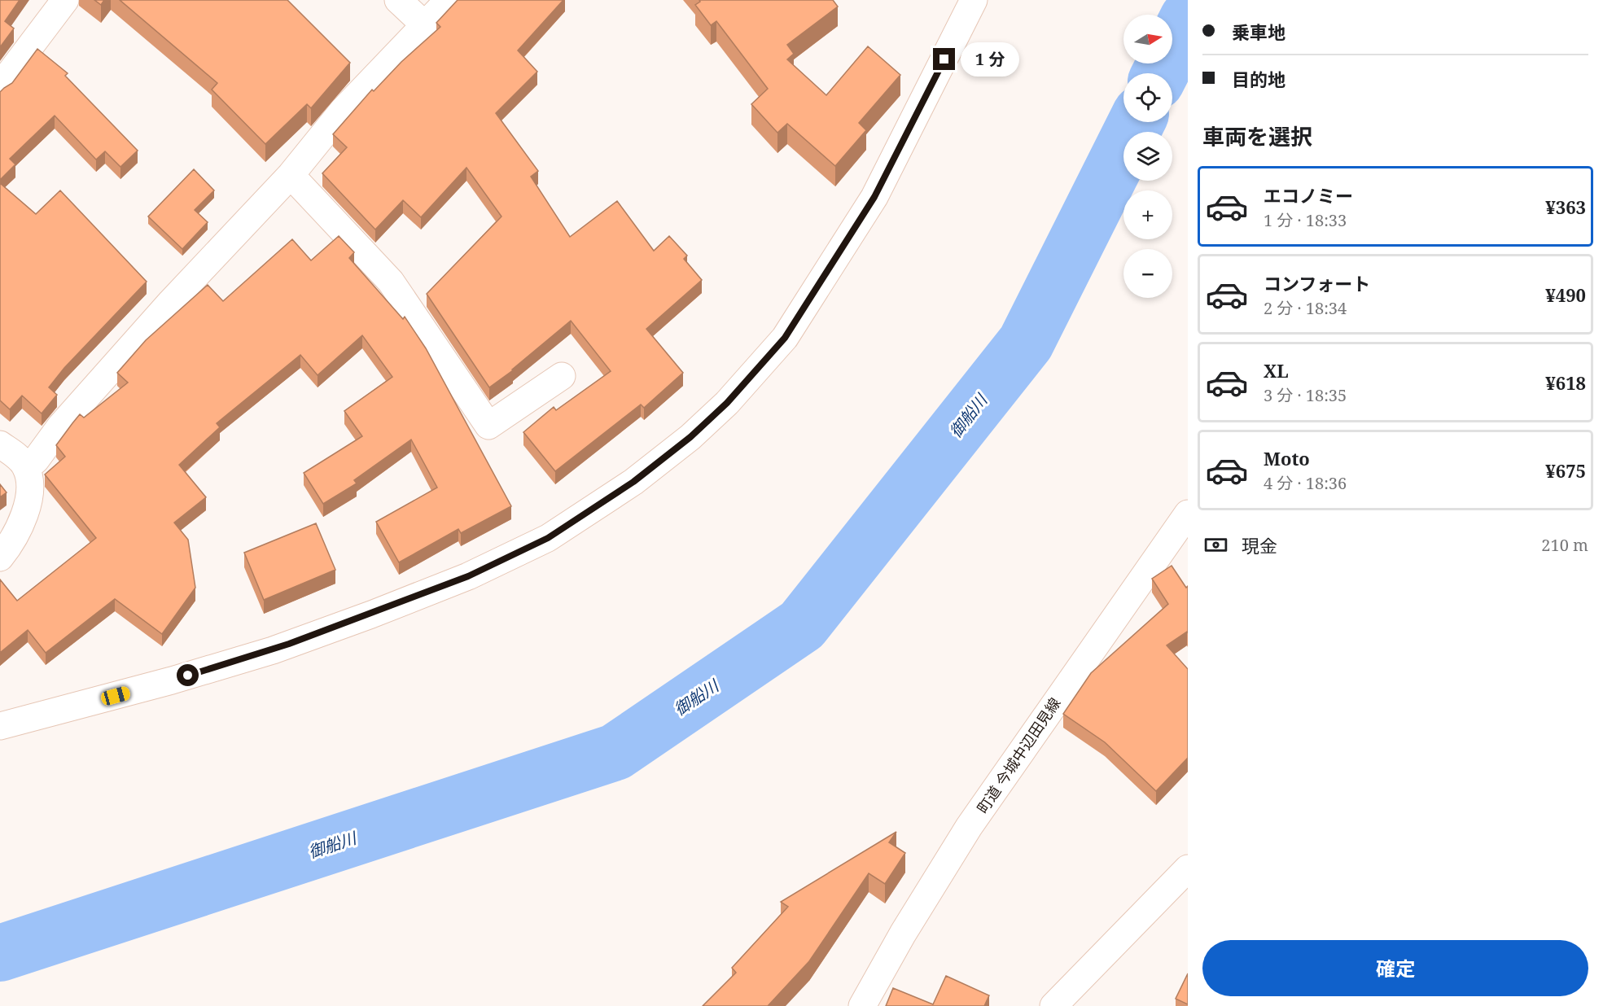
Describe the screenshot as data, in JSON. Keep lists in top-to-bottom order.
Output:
{
  "streets": {
    "street": ["町道 今城中辺田見線"]
  },
  "water": ["御船川"],
  "north": "right",
  "page": {
    "banner": ["乗車地", "目的地"],
    "map_buttons": ["+", "−"],
    "bubble": "1 分",
    "heading": "車両を選択",
    "list": [
      {
        "name": "エコノミー",
        "note": "1 分 · 18:33",
        "value": "¥363"
      },
      {
        "name": "コンフォート",
        "note": "2 分 · 18:34",
        "value": "¥490"
      },
      {
        "name": "XL",
        "note": "3 分 · 18:35",
        "value": "¥618"
      },
      {
        "name": "Moto",
        "note": "4 分 · 18:36",
        "value": "¥675"
      }
    ],
    "pay": ["現金", "210 m"],
    "buttons": "確定"
  }
}
